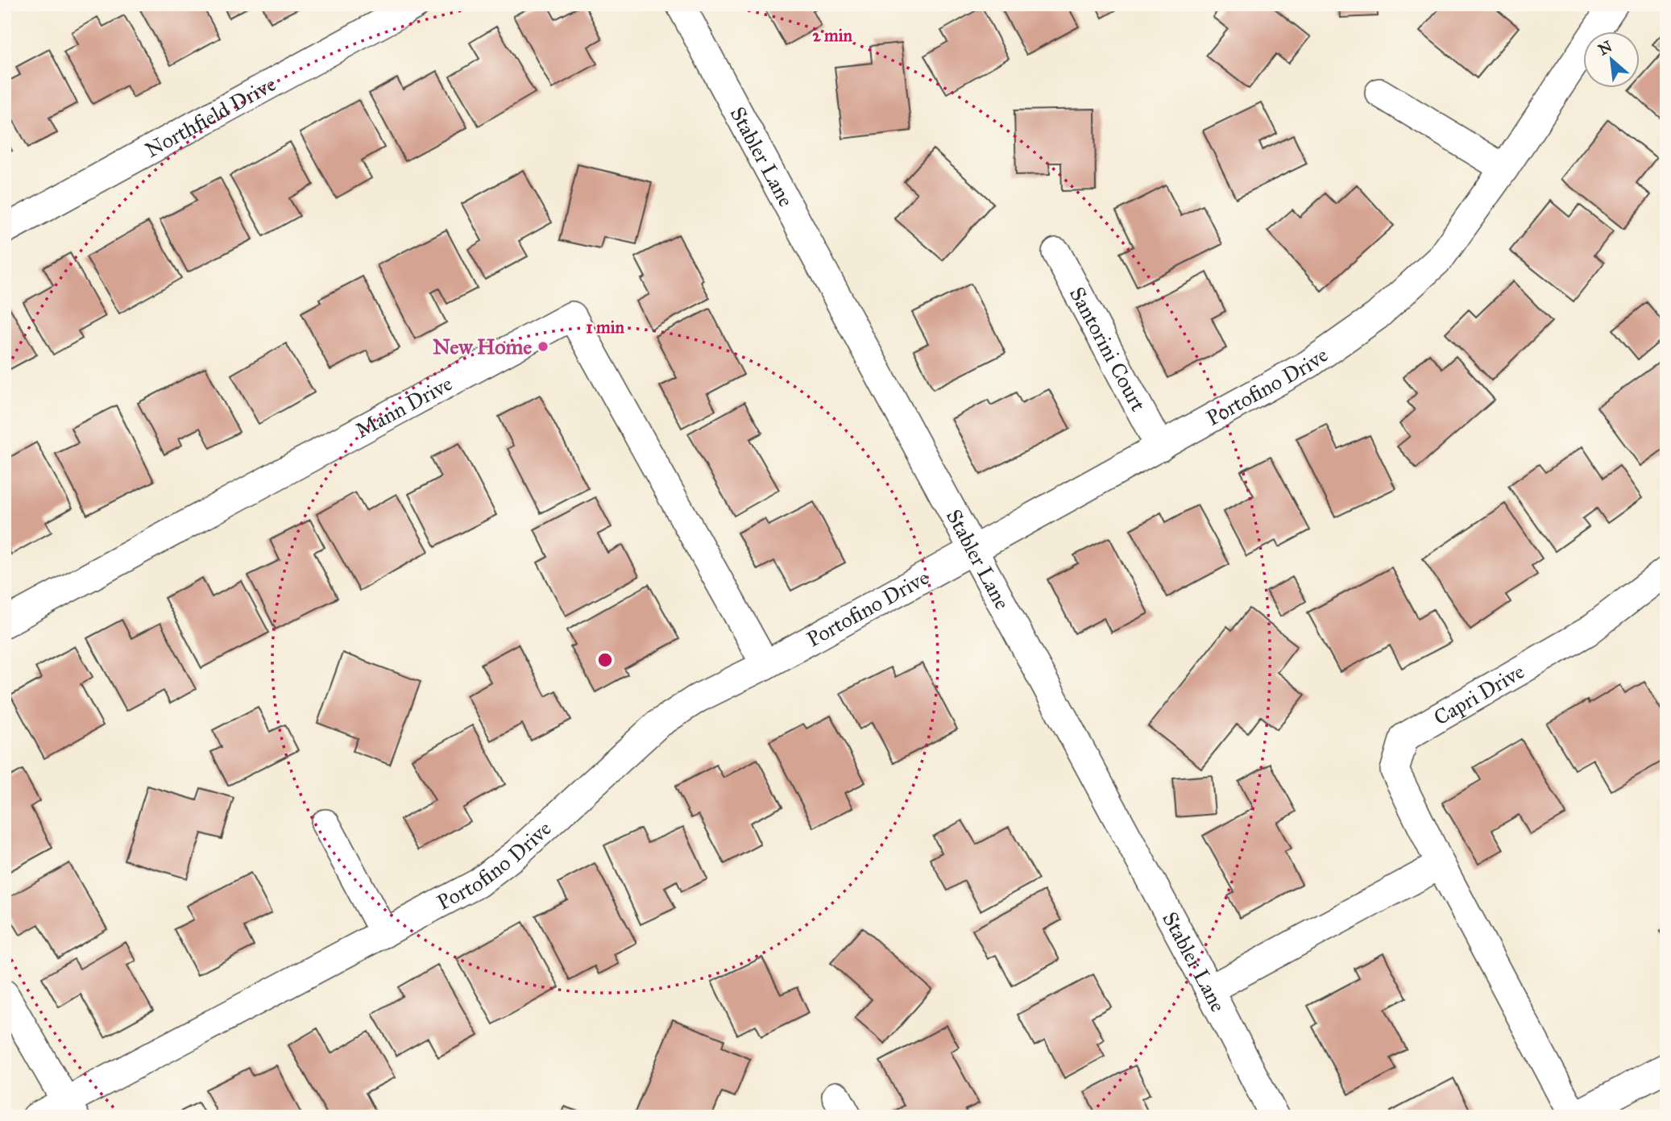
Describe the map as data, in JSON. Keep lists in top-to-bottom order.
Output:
{
  "streets": {
    "street": [
      "Northfield Drive",
      "Stabler Lane",
      "Santorini Court",
      "Portofino Drive",
      "Mann Drive",
      "Capri Drive"
    ]
  },
  "crossings": [
    ["Stabler Lane", "Portofino Drive"],
    ["Santorini Court", "Portofino Drive"],
    ["Portofino Drive", "Mann Drive"]
  ],
  "places": ["New Home"],
  "north": "top left",
  "rings": ["2 min", "1 min"]
}
